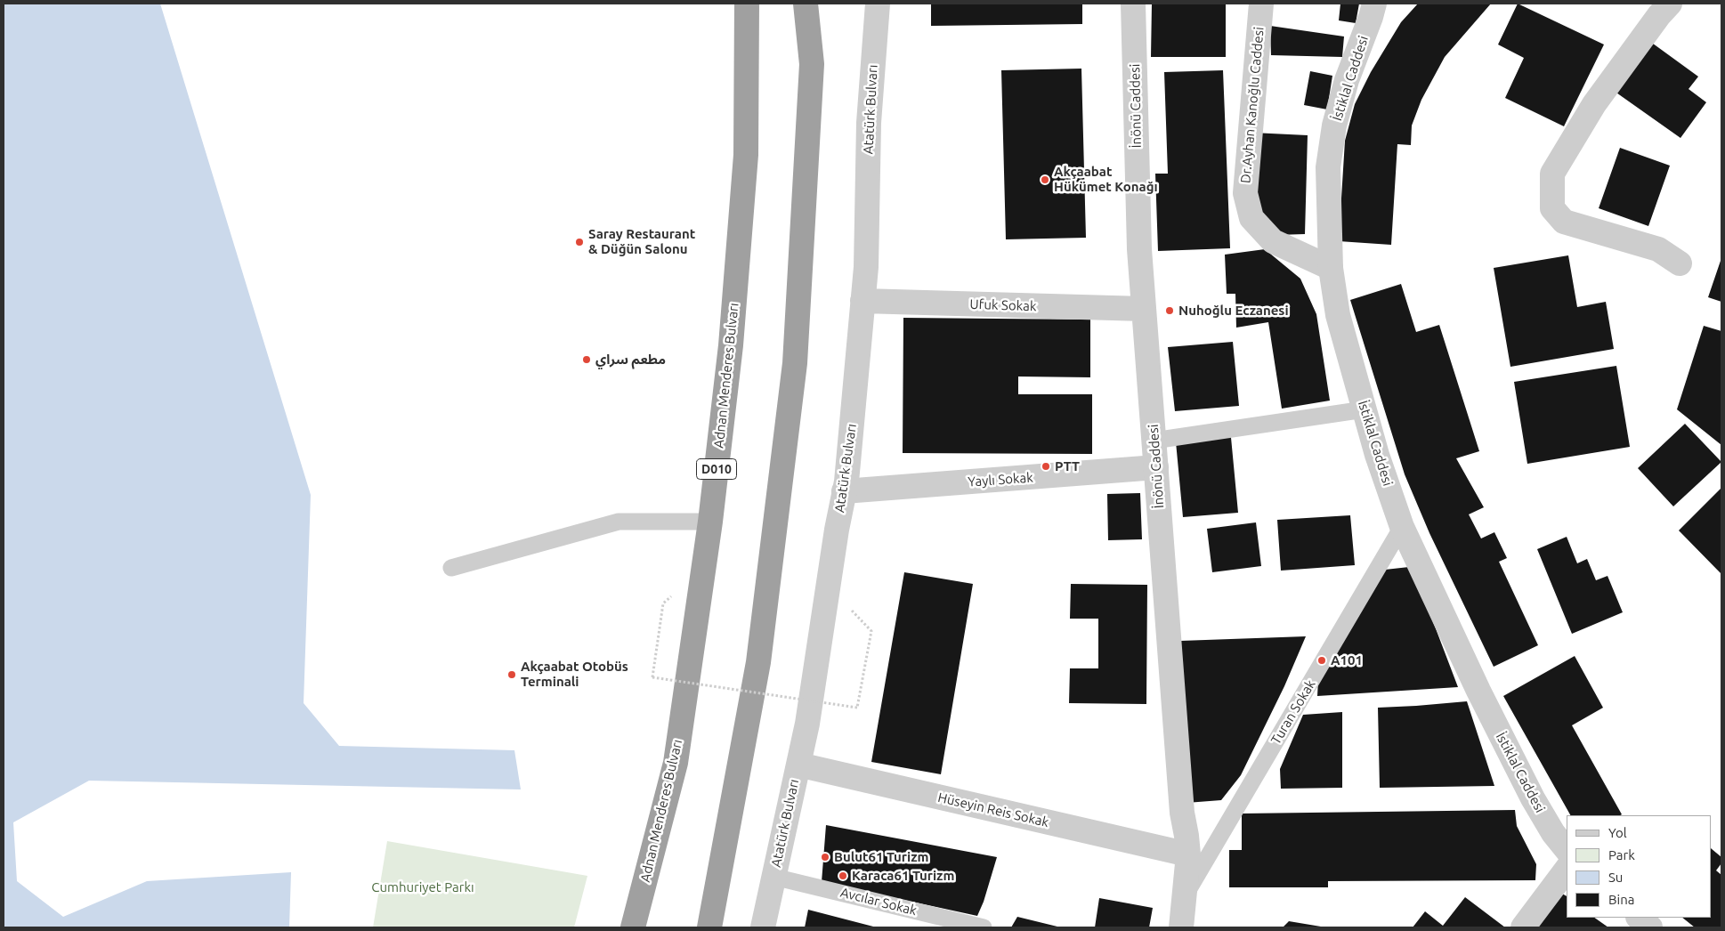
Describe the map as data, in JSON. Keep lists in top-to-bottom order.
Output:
{
  "streets": {
    "highway": ["Adnan Menderes Bulvarı", "D010"],
    "street": [
      "İstiklal Caddesi",
      "Dr.Ayhan Kanoğlu Caddesi",
      "İnönü Caddesi",
      "Atatürk Bulvarı",
      "Ufuk Sokak",
      "Yaylı Sokak",
      "Hüseyin Reis Sokak"
    ],
    "lane": ["Turan Sokak", "Avcılar Sokak"]
  },
  "crossings": [
    ["İstiklal Caddesi", "Dr.Ayhan Kanoğlu Caddesi"],
    ["İstiklal Caddesi", "Turan Sokak"],
    ["İnönü Caddesi", "Ufuk Sokak"],
    ["İnönü Caddesi", "Yaylı Sokak"],
    ["İnönü Caddesi", "Turan Sokak"],
    ["İnönü Caddesi", "Hüseyin Reis Sokak"],
    ["Atatürk Bulvarı", "Ufuk Sokak"],
    ["Atatürk Bulvarı", "Yaylı Sokak"],
    ["Atatürk Bulvarı", "Hüseyin Reis Sokak"],
    ["Atatürk Bulvarı", "Avcılar Sokak"]
  ],
  "parks": ["Cumhuriyet Parkı"],
  "places": [
    "Akçaabat Hükümet Konağı",
    "Saray Restaurant & Düğün Salonu",
    "Nuhoğlu Eczanesi",
    "مطعم سراي",
    "PTT",
    "A101",
    "Akçaabat Otobüs Terminali",
    "Bulut61 Turizm",
    "Karaca61 Turizm"
  ],
  "legend": [
    "Yol",
    "Park",
    "Su",
    "Bina"
  ]
}
